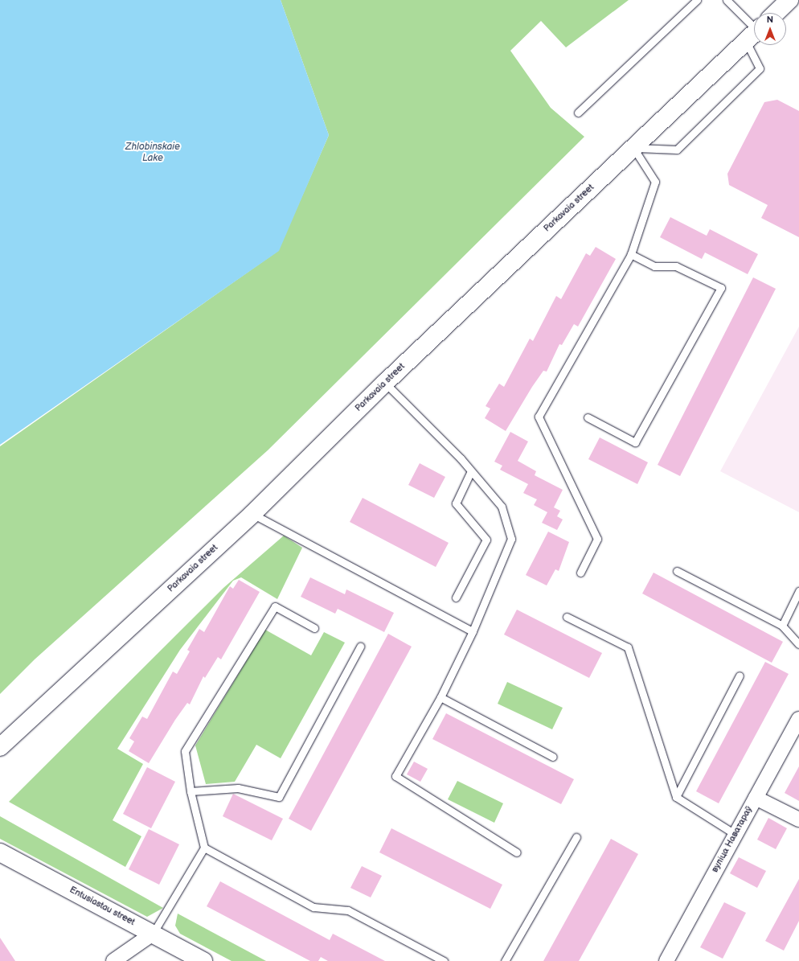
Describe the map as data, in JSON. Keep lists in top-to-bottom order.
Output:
{
  "streets": {
    "main road": ["Parkavaia street", "Entusiastau street"],
    "street": ["вуліца Наватараў"]
  },
  "water": ["Zhlobinskaie Lake"],
  "north": "top"
}
